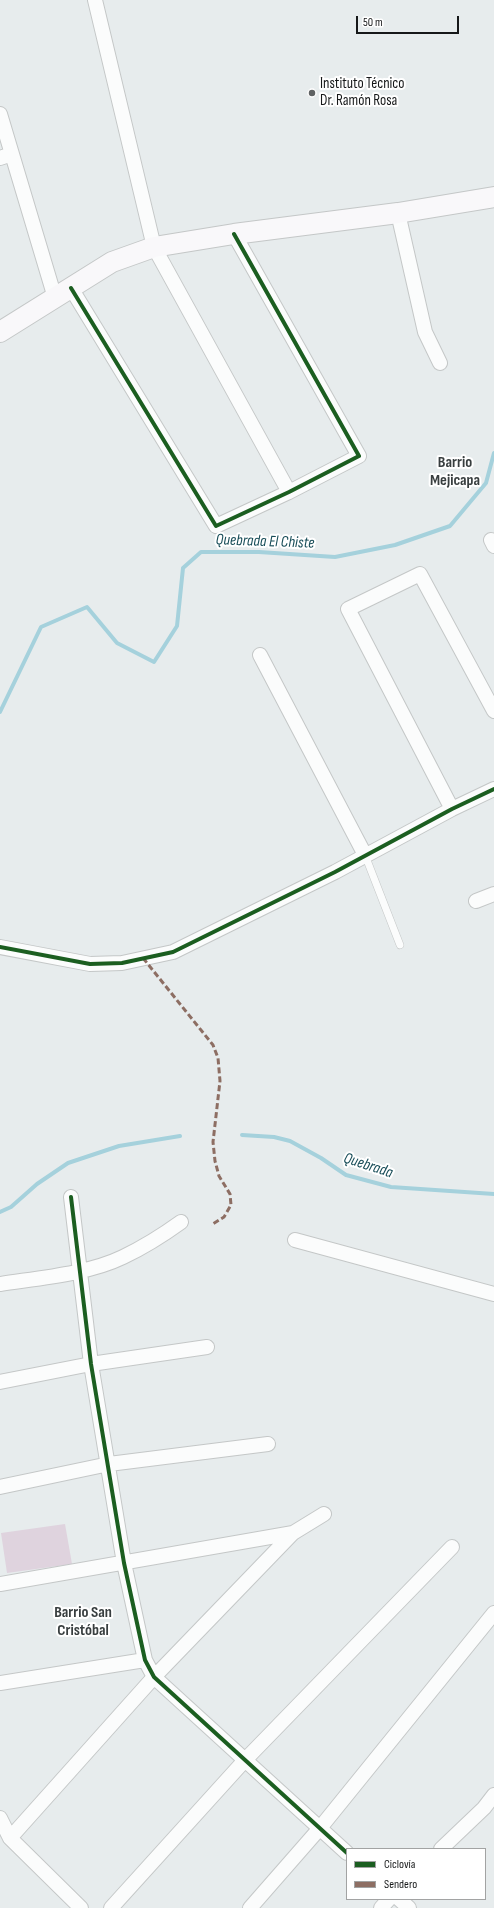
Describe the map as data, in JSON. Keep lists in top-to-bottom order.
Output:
{
  "districts": ["Barrio Mejicapa", "Barrio San Cristóbal"],
  "water": ["Quebrada El Chiste", "Quebrada"],
  "places": ["Instituto Técnico Dr. Ramón Rosa"],
  "legend": ["Ciclovía", "Sendero"],
  "scale_bar": "50 m"
}
